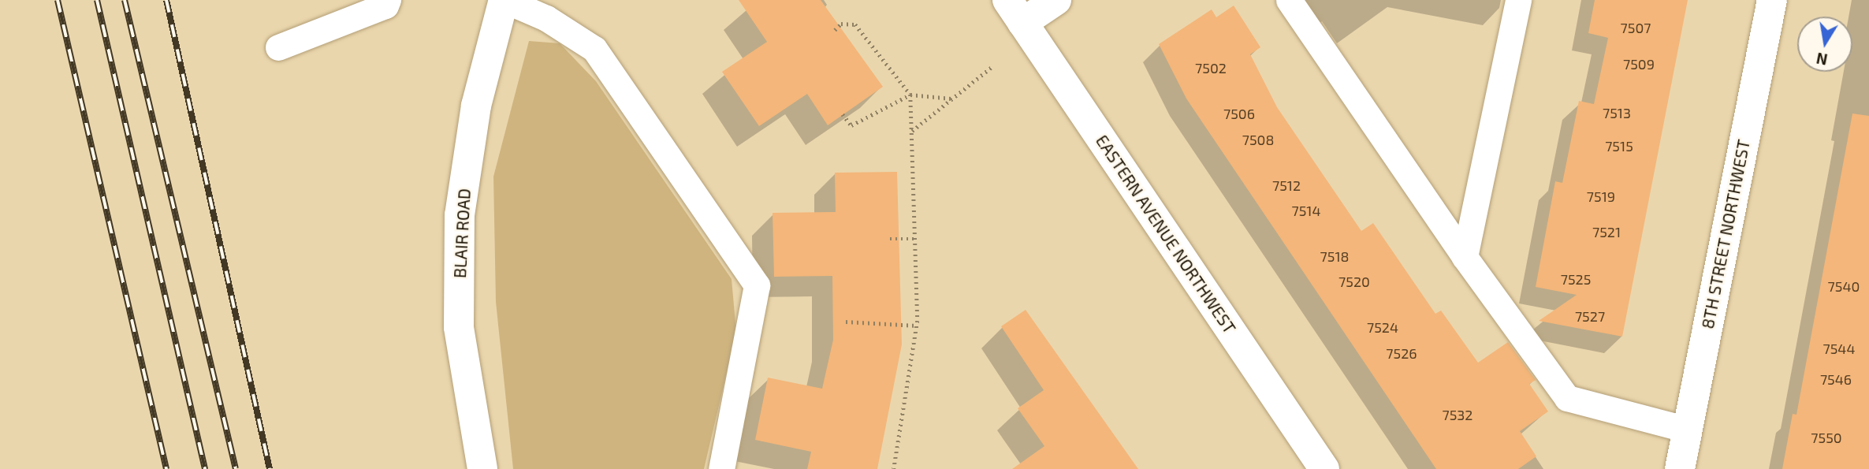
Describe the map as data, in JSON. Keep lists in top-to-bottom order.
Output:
{
  "streets": {
    "street": ["BLAIR ROAD", "EASTERN AVENUE NORTHWEST", "8TH STREET NORTHWEST"]
  },
  "house_numbers": [
    "7507",
    "7509",
    "7502",
    "7513",
    "7506",
    "7508",
    "7515",
    "7512",
    "7519",
    "7514",
    "7521",
    "7518",
    "7525",
    "7520",
    "7540",
    "7527",
    "7524",
    "7544",
    "7526",
    "7546",
    "7532",
    "7550"
  ],
  "north": "bottom"
}
